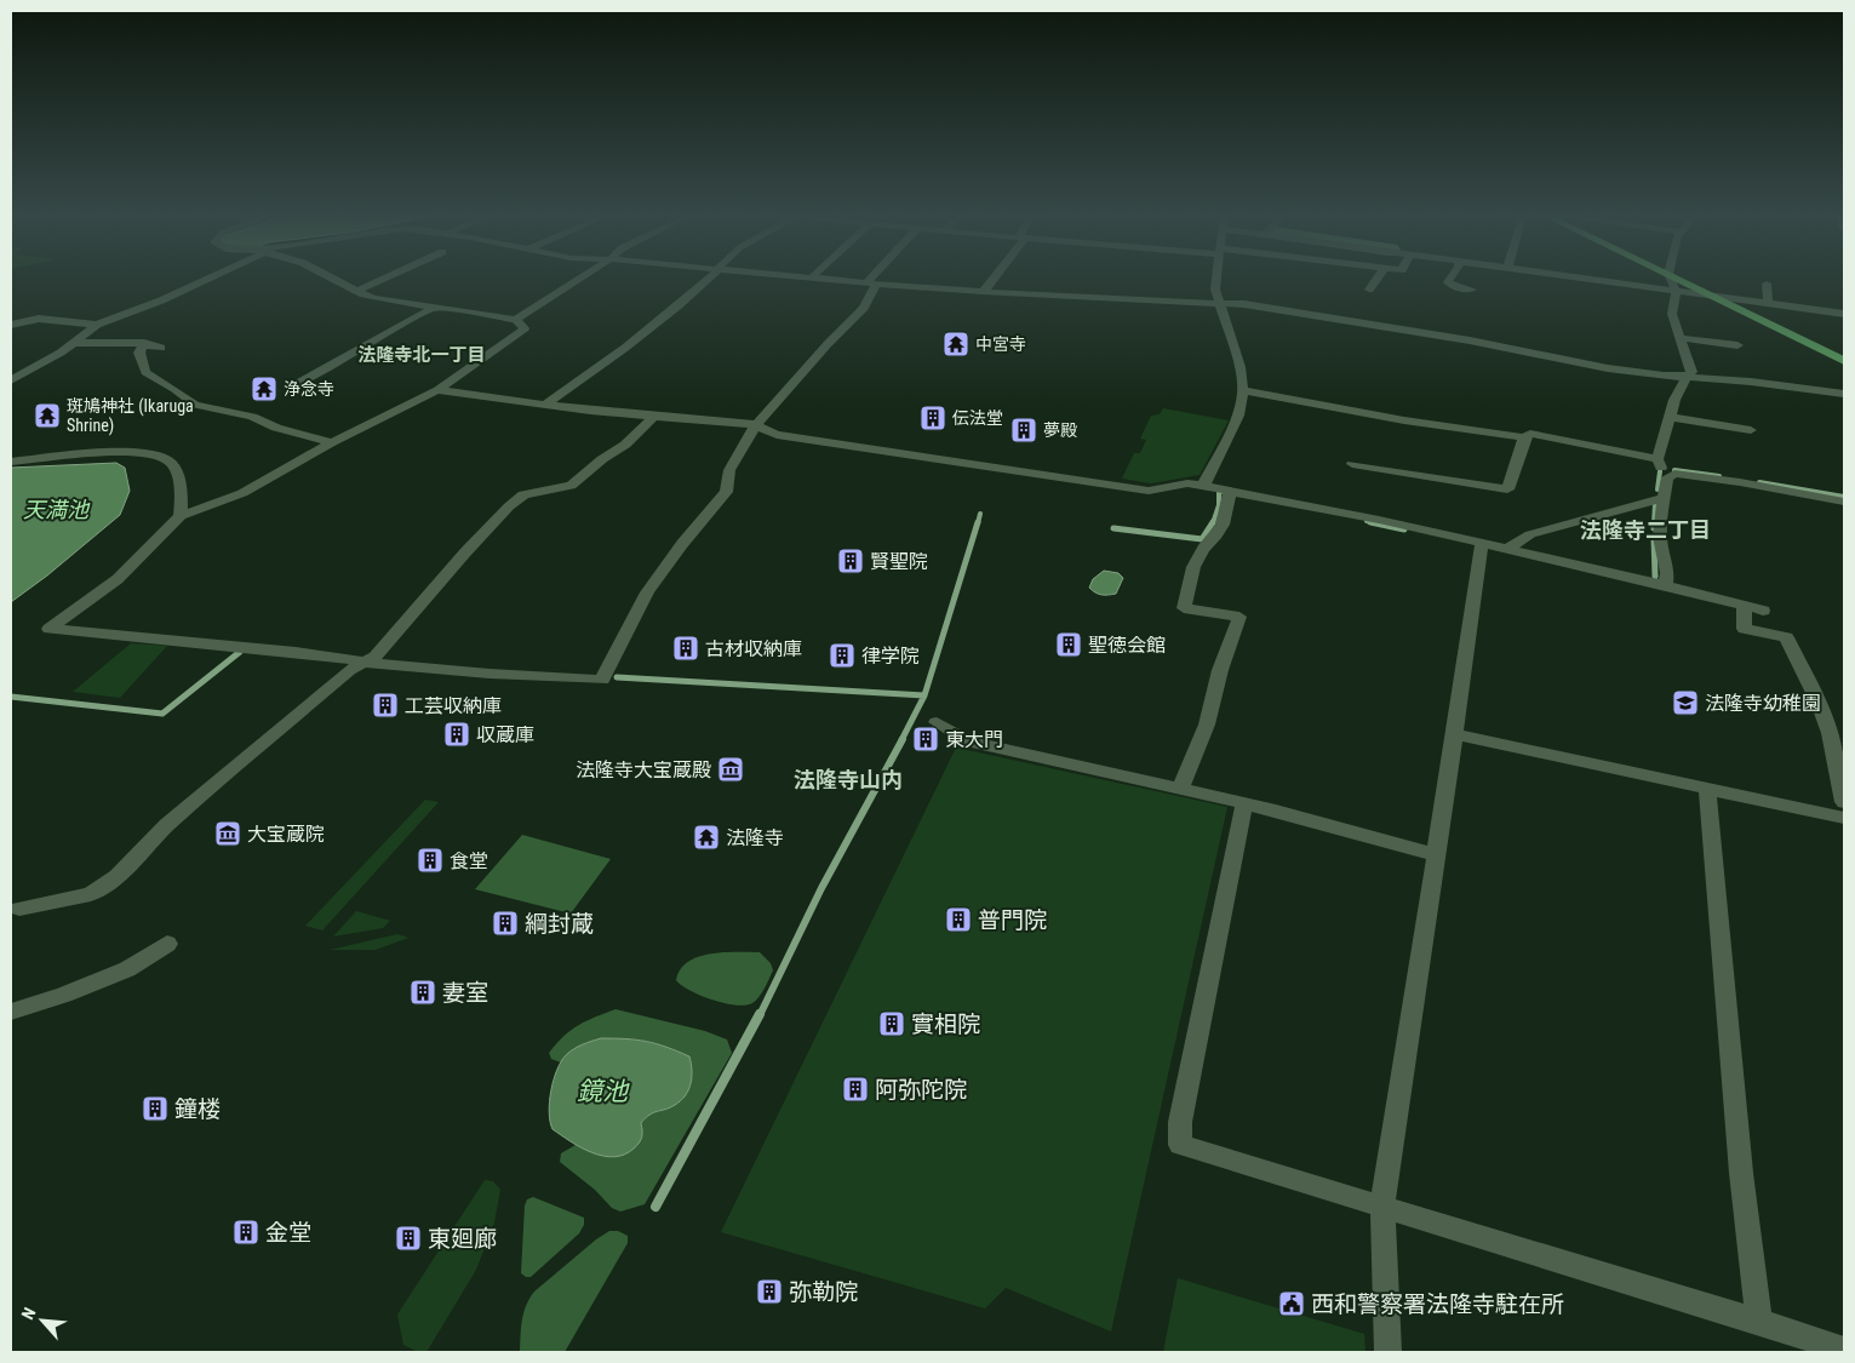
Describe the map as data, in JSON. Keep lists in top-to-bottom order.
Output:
{
  "districts": ["法隆寺北一丁目", "法隆寺二丁目", "法隆寺山内"],
  "water": ["天満池", "鏡池"],
  "places": {
    "temple": [
      "中宮寺",
      "浄念寺",
      "斑鳩神社 (Ikaruga Shrine)",
      "法隆寺"
    ],
    "building": [
      "伝法堂",
      "夢殿",
      "賢聖院",
      "聖徳会館",
      "古材収納庫",
      "律学院",
      "工芸収納庫",
      "収蔵庫",
      "東大門",
      "食堂",
      "普門院",
      "綱封蔵",
      "妻室",
      "實相院",
      "阿弥陀院",
      "鐘楼",
      "金堂",
      "東廻廊",
      "弥勒院"
    ],
    "school or university": ["法隆寺幼稚園"],
    "museum": ["法隆寺大宝蔵殿", "大宝蔵院"],
    "public building": ["西和警察署法隆寺駐在所"]
  },
  "north": "top left"
}
